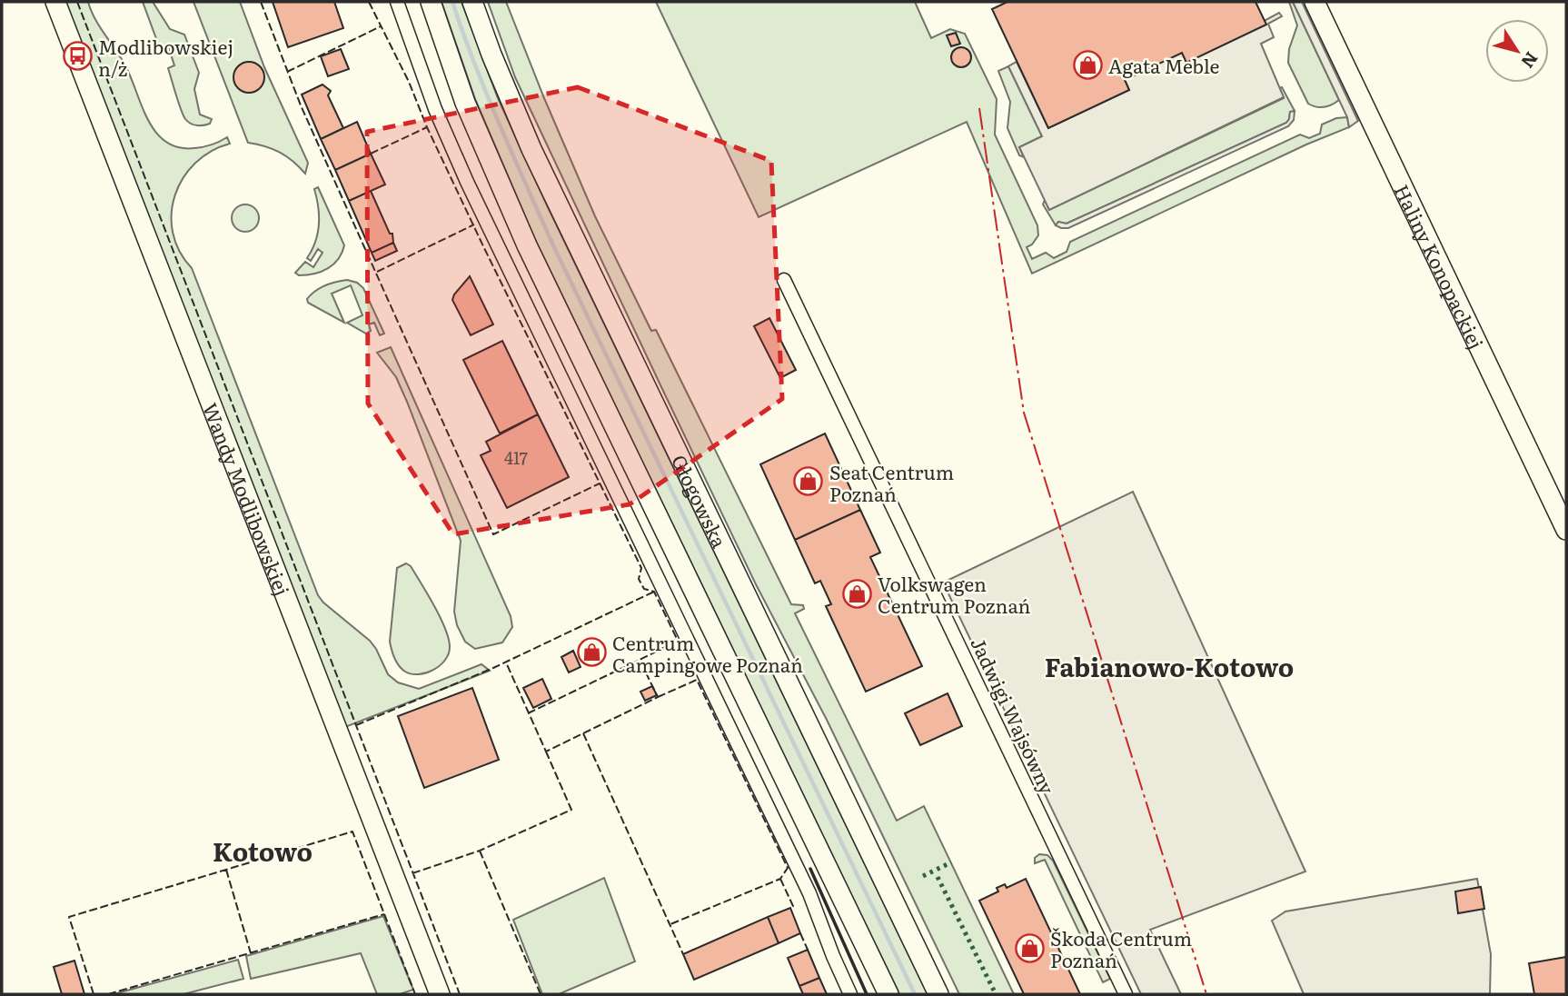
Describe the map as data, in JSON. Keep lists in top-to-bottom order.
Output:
{
  "streets": {
    "main road": ["Haliny Konopackiej", "Wandy Modlibowskiej", "Głogowska"],
    "street": ["Jadwigi Wajsówny"]
  },
  "districts": ["Fabianowo-Kotowo", "Kotowo"],
  "places": {
    "bus stop": ["Modlibowskiej n/ż"],
    "shop": [
      "Agata Meble",
      "Seat Centrum Poznań",
      "Volkswagen Centrum Poznań",
      "Centrum Campingowe Poznań",
      "Škoda Centrum Poznań"
    ]
  },
  "house_numbers": ["417"],
  "north": "bottom right"
}
